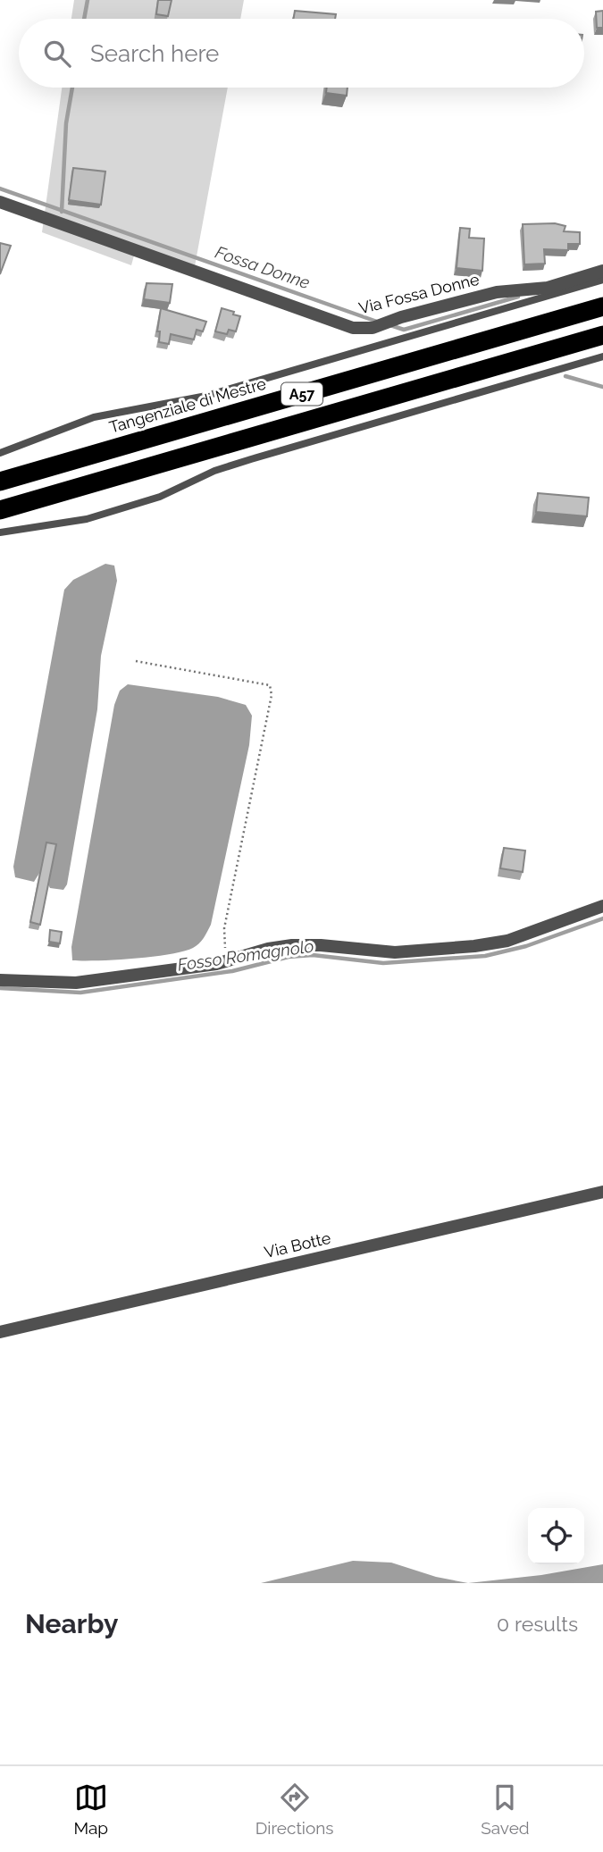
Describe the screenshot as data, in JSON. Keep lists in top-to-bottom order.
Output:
{
  "streets": {
    "highway": ["A57", "Tangenziale di Mestre"],
    "street": ["Via Fossa Donne", "Via Botte"]
  },
  "water": ["Fossa Donne", "Fosso Romagnolo"],
  "page": {
    "search": "Search here",
    "heading": ["Nearby", "0 results"],
    "nav": ["Map", "Directions", "Saved"]
  }
}
